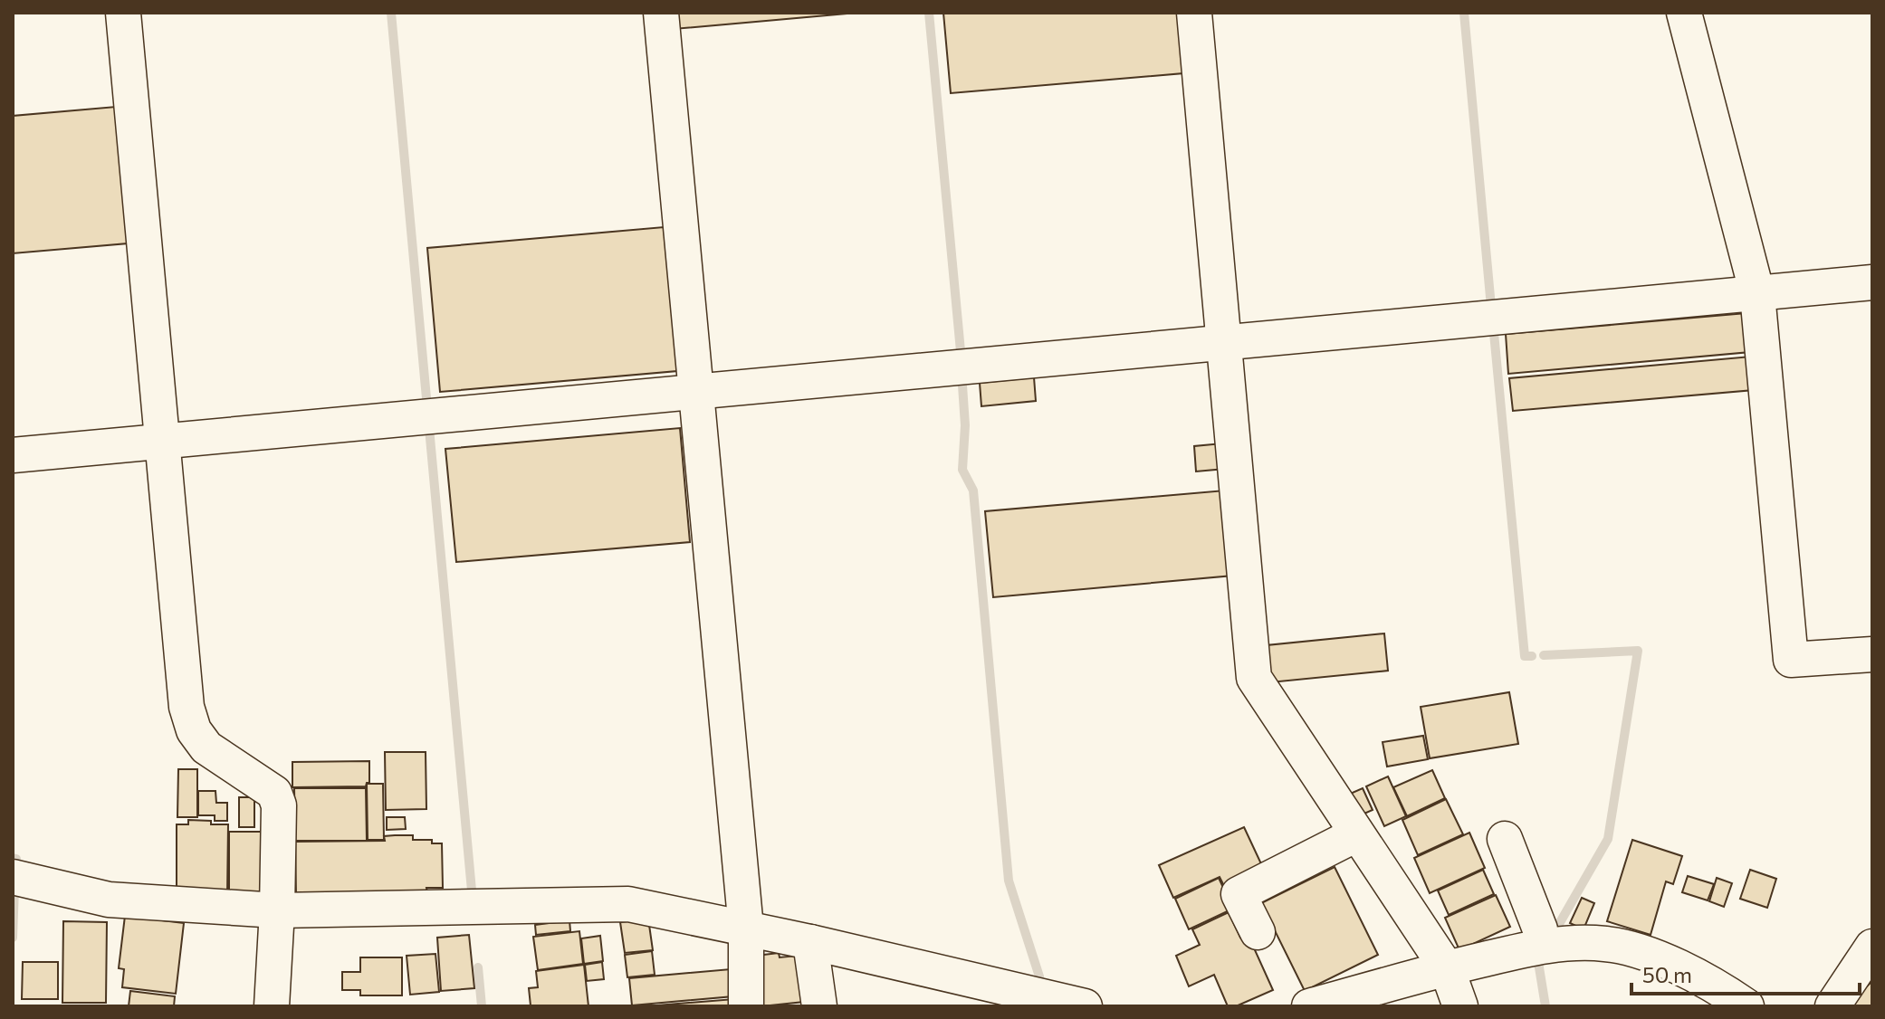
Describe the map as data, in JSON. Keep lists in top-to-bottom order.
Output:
{
  "scale_bar": "50 m"
}
